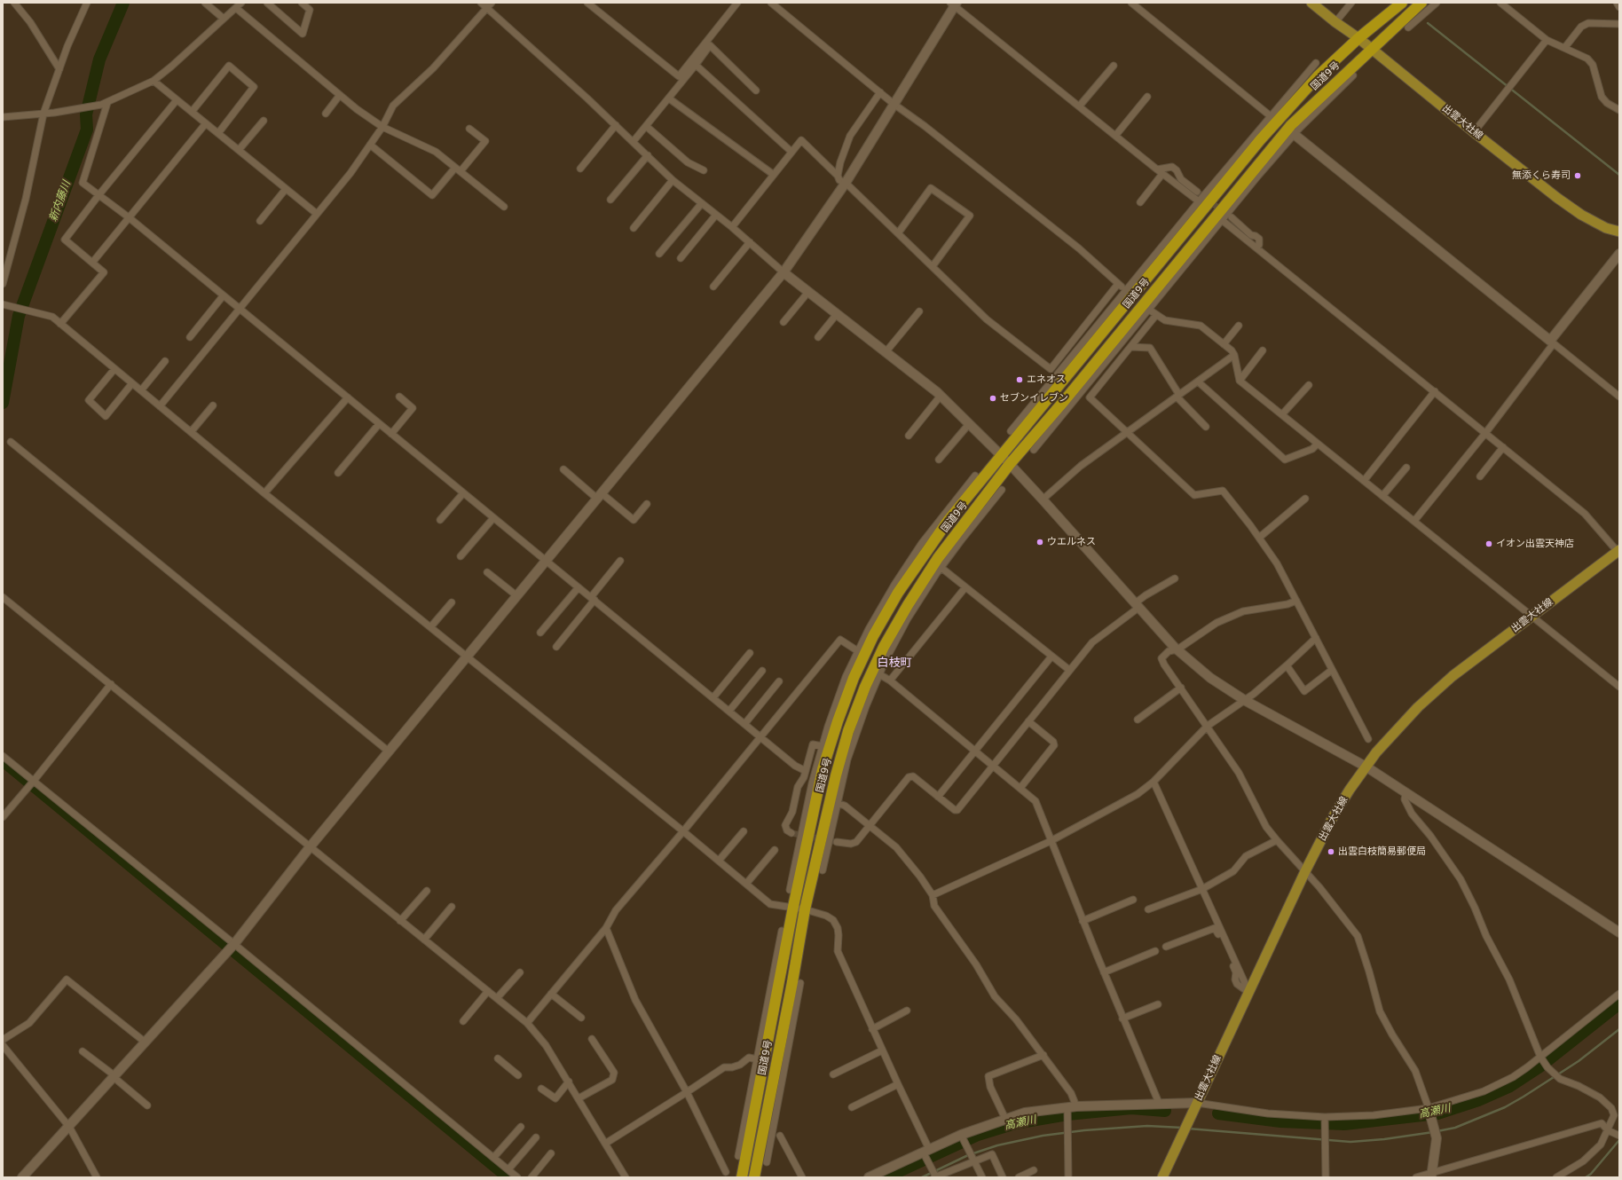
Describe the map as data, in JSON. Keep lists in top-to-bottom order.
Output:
{
  "streets": {
    "highway": ["国道9号"],
    "main road": ["出雲大社線"]
  },
  "crossings": [
    ["国道9号", "出雲大社線"]
  ],
  "districts": ["白枝町"],
  "water": ["新内藤川", "高瀬川"],
  "places": [
    "無添くら寿司",
    "エネオス",
    "セブンイレブン",
    "ウエルネス",
    "イオン出雲天神店",
    "出雲白枝簡易郵便局"
  ]
}
